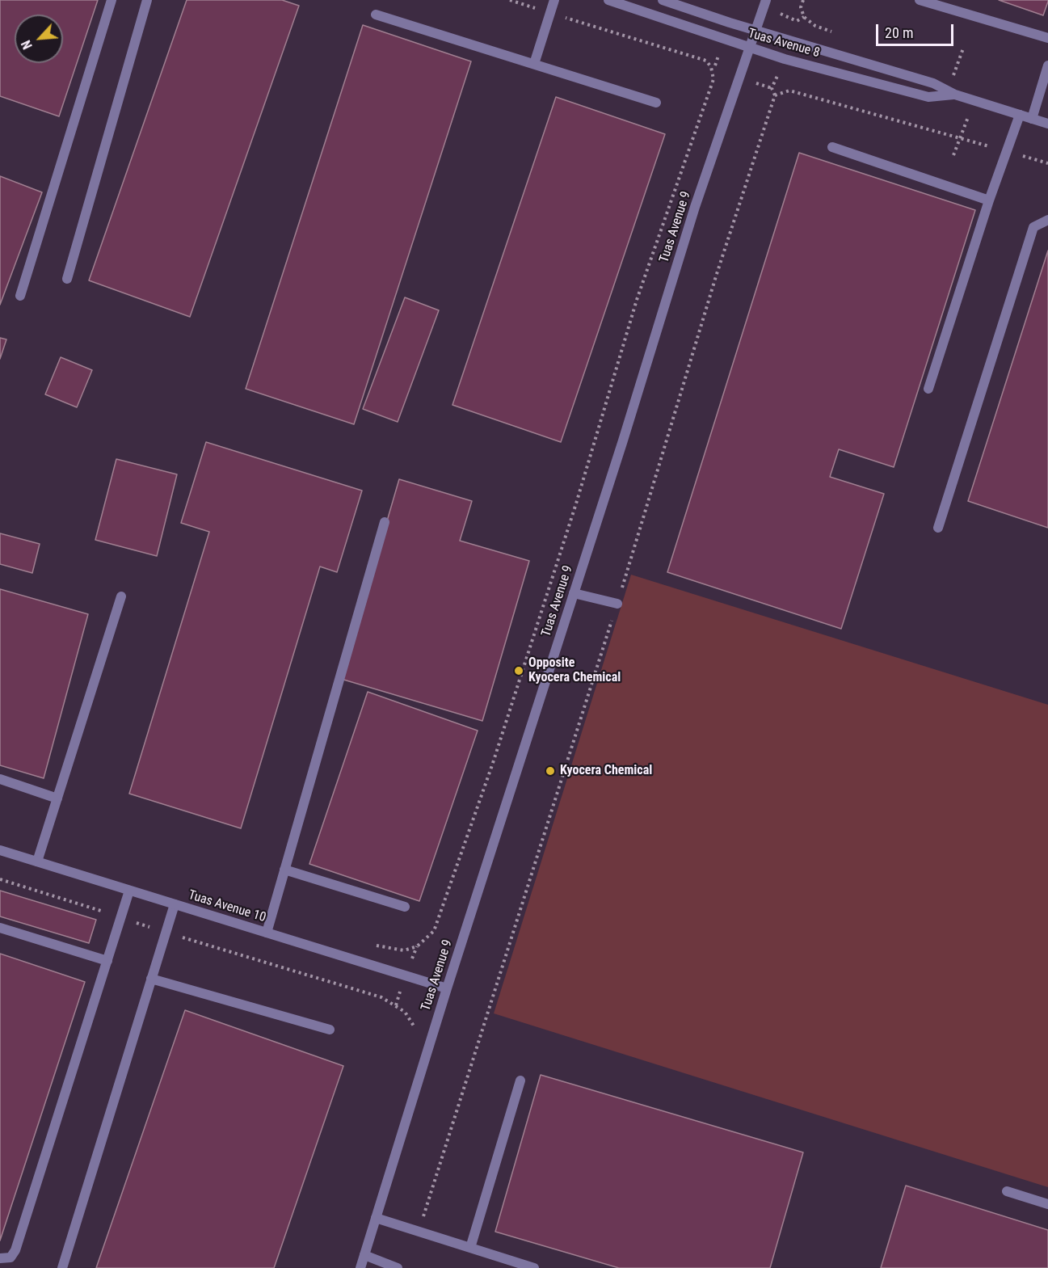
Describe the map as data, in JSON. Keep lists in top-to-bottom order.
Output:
{
  "streets": {
    "street": ["Tuas Avenue 8", "Tuas Avenue 9", "Tuas Avenue 10"]
  },
  "crossings": [
    ["Tuas Avenue 8", "Tuas Avenue 9"],
    ["Tuas Avenue 9", "Tuas Avenue 10"]
  ],
  "places": ["Opposite Kyocera Chemical", "Kyocera Chemical"],
  "scale_bar": "20 m",
  "north": "bottom left"
}
